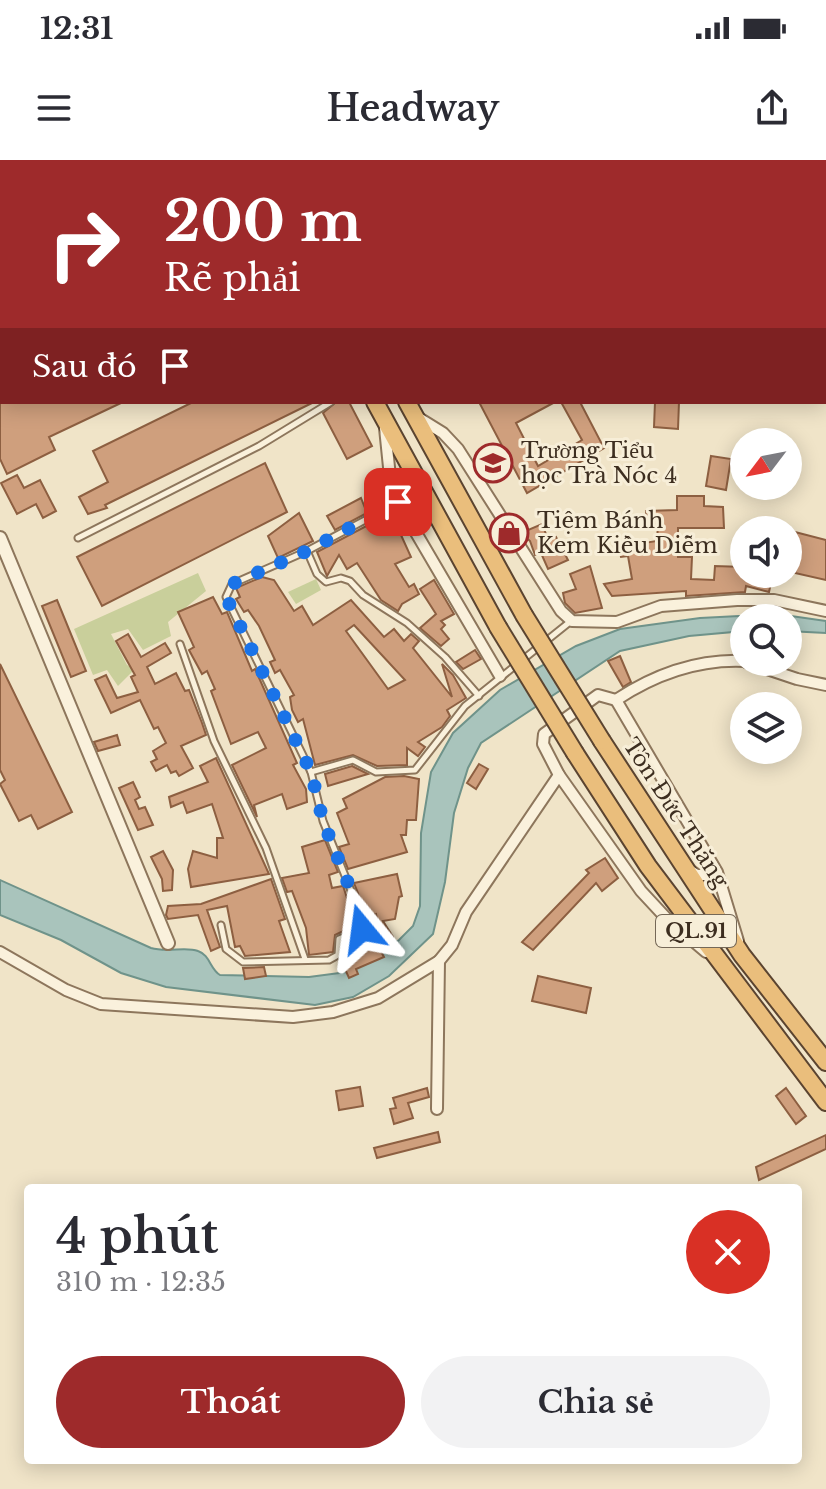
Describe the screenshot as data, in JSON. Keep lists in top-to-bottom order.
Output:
{
  "streets": {
    "highway": ["Tôn Đức Thắng", "QL.91"]
  },
  "places": {
    "school or university": ["Trường Tiểu học Trà Nóc 4"],
    "shop": ["Tiệm Bánh Kem Kiều Diễm"]
  },
  "north": "bottom left",
  "page": {
    "status": "12:31",
    "header": "Headway",
    "turn": ["200 m", "Rẽ phải"],
    "then": "Sau đó",
    "heading": ["4 phút", "310 m · 12:35"],
    "buttons": ["Thoát", "Chia sẻ"]
  }
}
